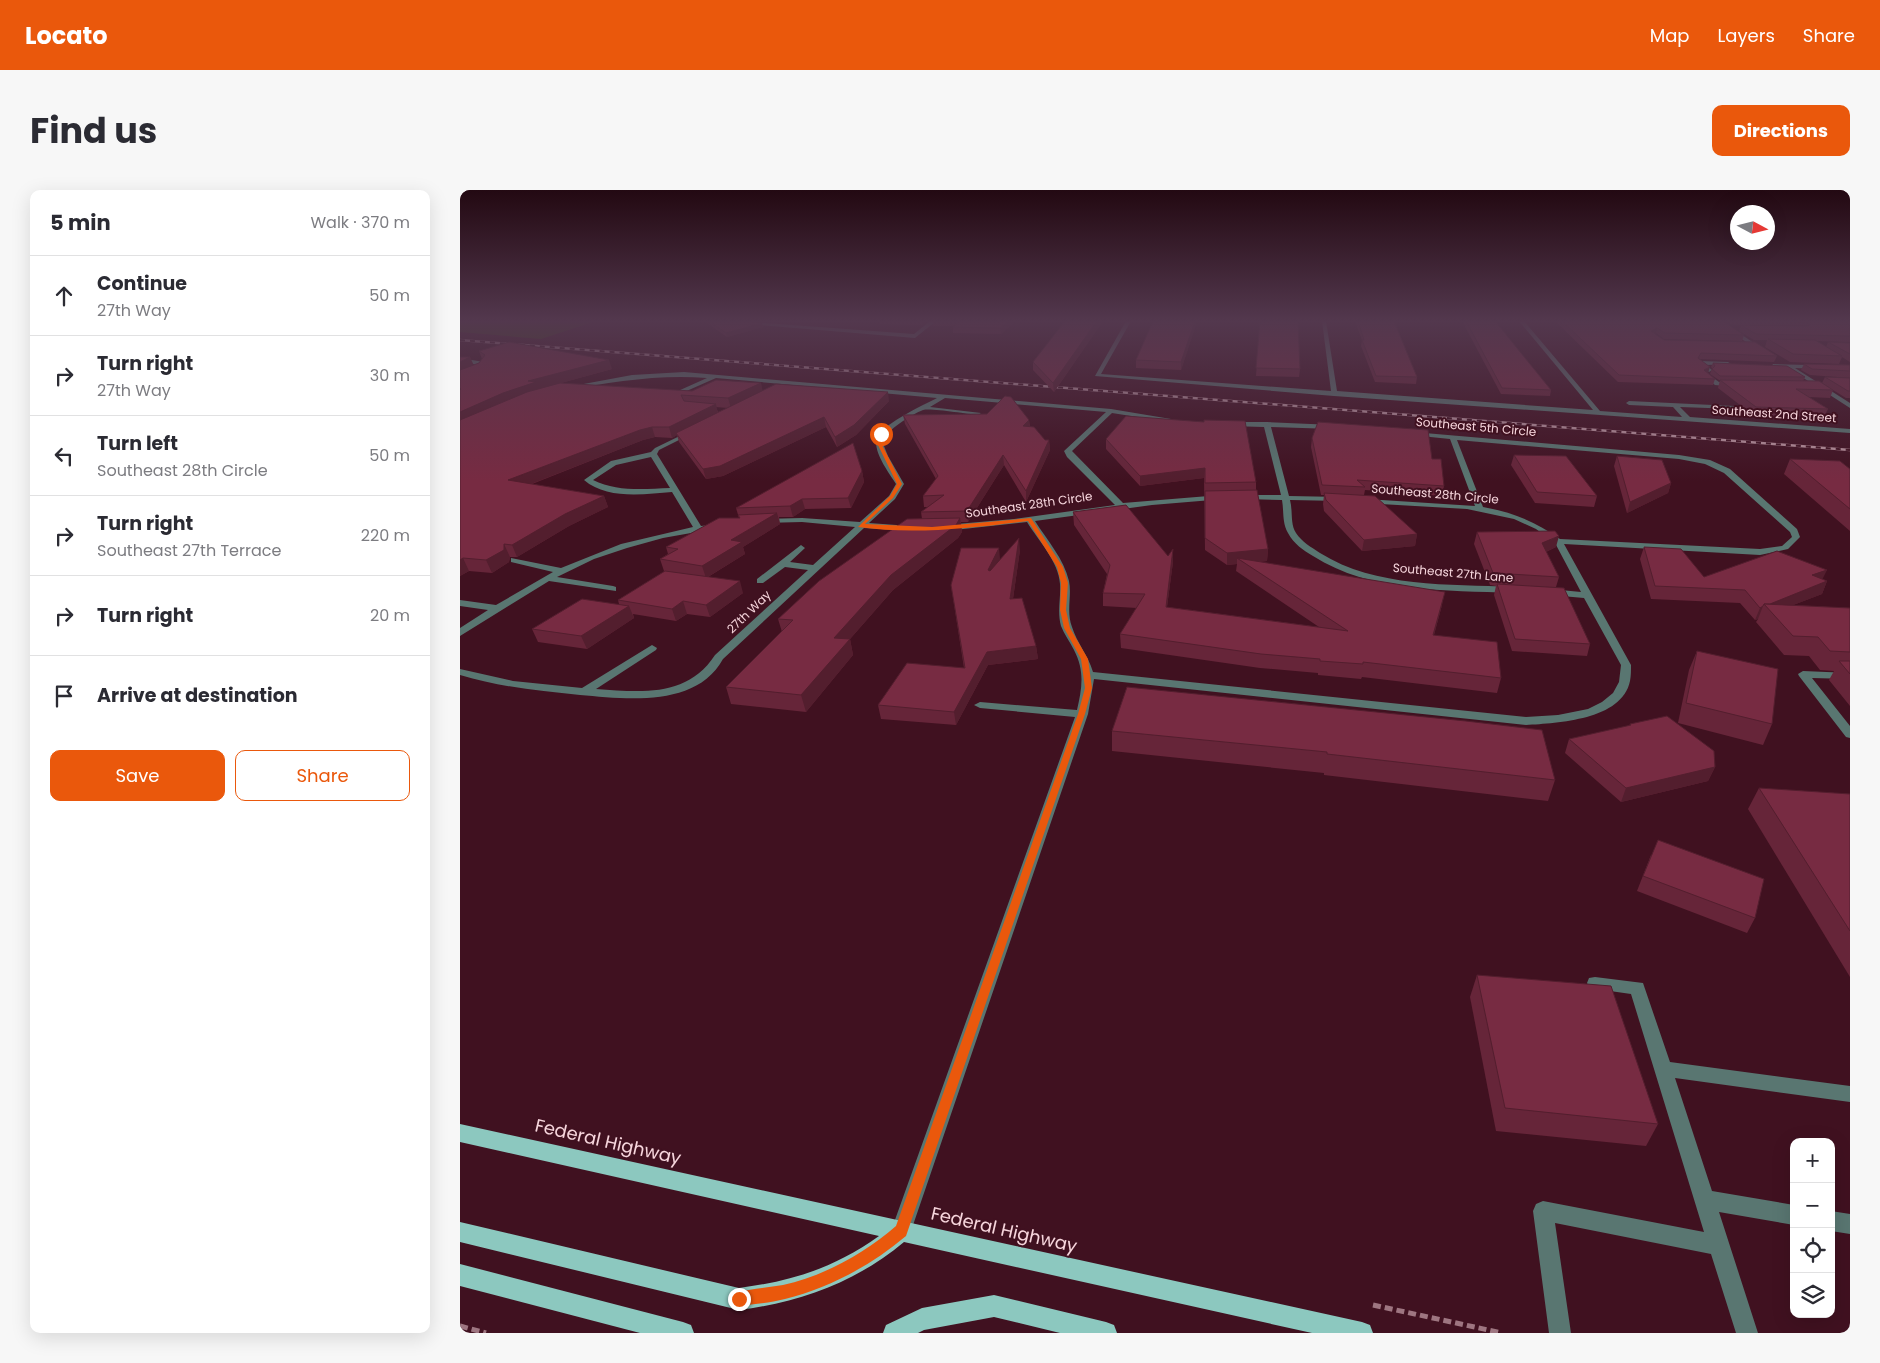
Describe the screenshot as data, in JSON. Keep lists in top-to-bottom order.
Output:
{
  "streets": {
    "main road": ["Federal Highway"],
    "street": [
      "Southeast 2nd Street",
      "Southeast 5th Circle",
      "Southeast 28th Circle",
      "Southeast 27th Lane",
      "27th Way"
    ]
  },
  "crossings": [
    ["Southeast 5th Circle", "Southeast 28th Circle"],
    ["Southeast 28th Circle", "Southeast 27th Lane"],
    ["Southeast 28th Circle", "27th Way"]
  ],
  "north": "right",
  "page": {
    "header": "Locato",
    "nav": ["Map", "Layers", "Share"],
    "title": "Find us",
    "buttons": [
      "Directions",
      ["Save", "Share"]
    ],
    "heading": ["5 min", "Walk · 370 m"],
    "list": [
      ["Continue", "27th Way", "50 m"],
      ["Turn right", "27th Way", "30 m"],
      ["Turn left", "Southeast 28th Circle", "50 m"],
      ["Turn right", "Southeast 27th Terrace", "220 m"],
      ["Turn right", "20 m"],
      "Arrive at destination"
    ],
    "map_buttons": ["+", "−"]
  }
}
